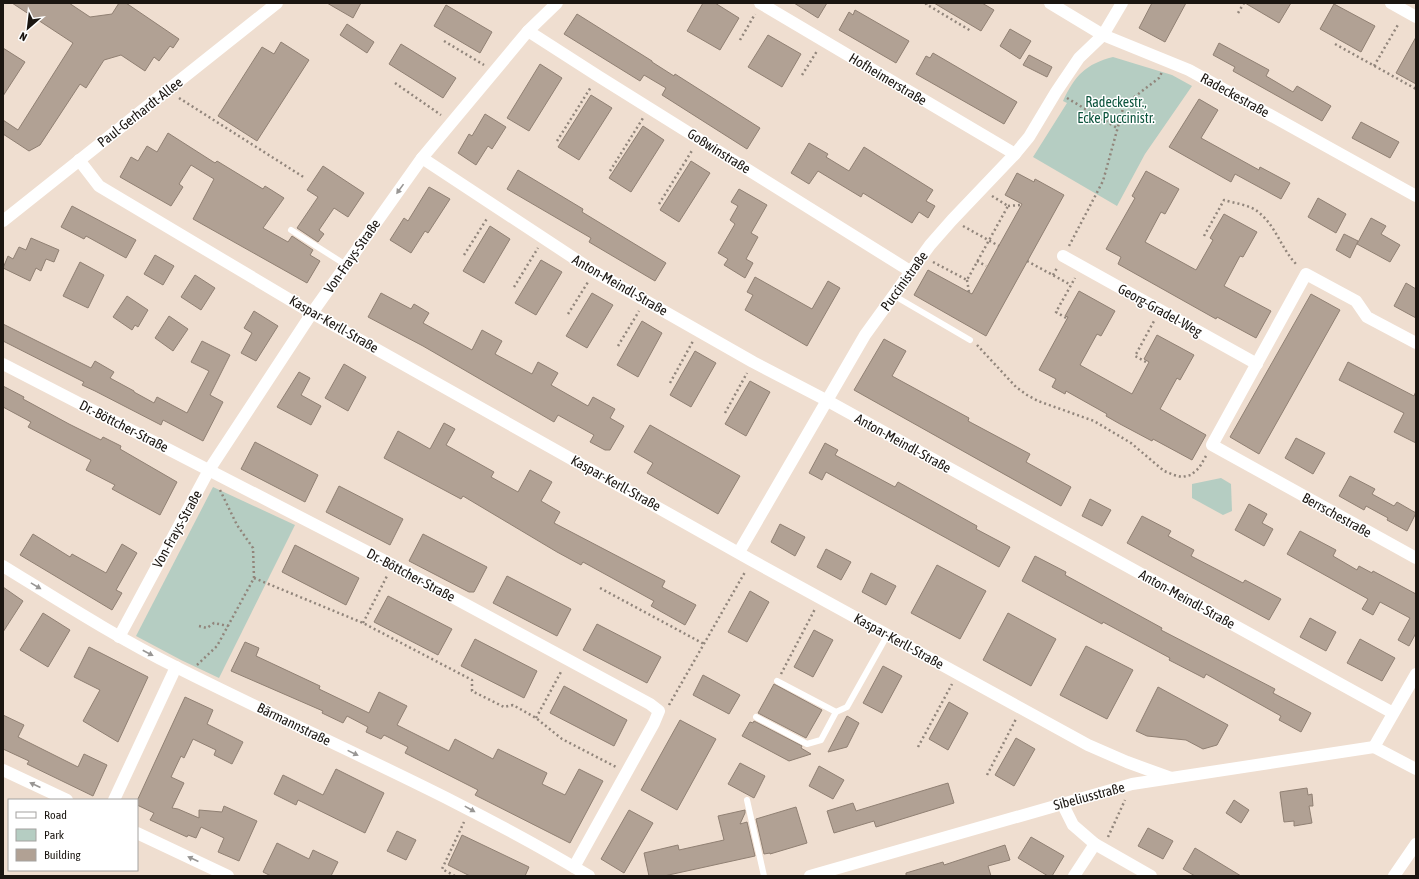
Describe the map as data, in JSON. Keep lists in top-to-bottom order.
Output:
{
  "streets": {
    "street": [
      "Hofheimerstraße",
      "Radeckestraße",
      "Paul-Gerhardt-Allee",
      "Goßwinstraße",
      "Von-Frays-Straße",
      "Puccinistraße",
      "Anton-Meindl-Straße",
      "Georg-Gradel-Weg",
      "Kaspar-Kerll-Straße",
      "Dr.-Böttcher-Straße",
      "Berrschestraße",
      "Bärmannstraße",
      "Sibeliusstraße"
    ]
  },
  "crossings": [
    ["Hofheimerstraße", "Puccinistraße"],
    ["Radeckestraße", "Puccinistraße"],
    ["Paul-Gerhardt-Allee", "Kaspar-Kerll-Straße"],
    ["Goßwinstraße", "Von-Frays-Straße"],
    ["Goßwinstraße", "Puccinistraße"],
    ["Von-Frays-Straße", "Anton-Meindl-Straße"],
    ["Von-Frays-Straße", "Kaspar-Kerll-Straße"],
    ["Von-Frays-Straße", "Dr.-Böttcher-Straße"],
    ["Von-Frays-Straße", "Bärmannstraße"],
    ["Puccinistraße", "Anton-Meindl-Straße"],
    ["Puccinistraße", "Kaspar-Kerll-Straße"],
    ["Kaspar-Kerll-Straße", "Sibeliusstraße"]
  ],
  "one_way": ["Bärmannstraße"],
  "parks": ["Radeckestr., Ecke Puccinistr."],
  "legend": ["Road", "Park", "Building"],
  "north": "bottom left"
}
